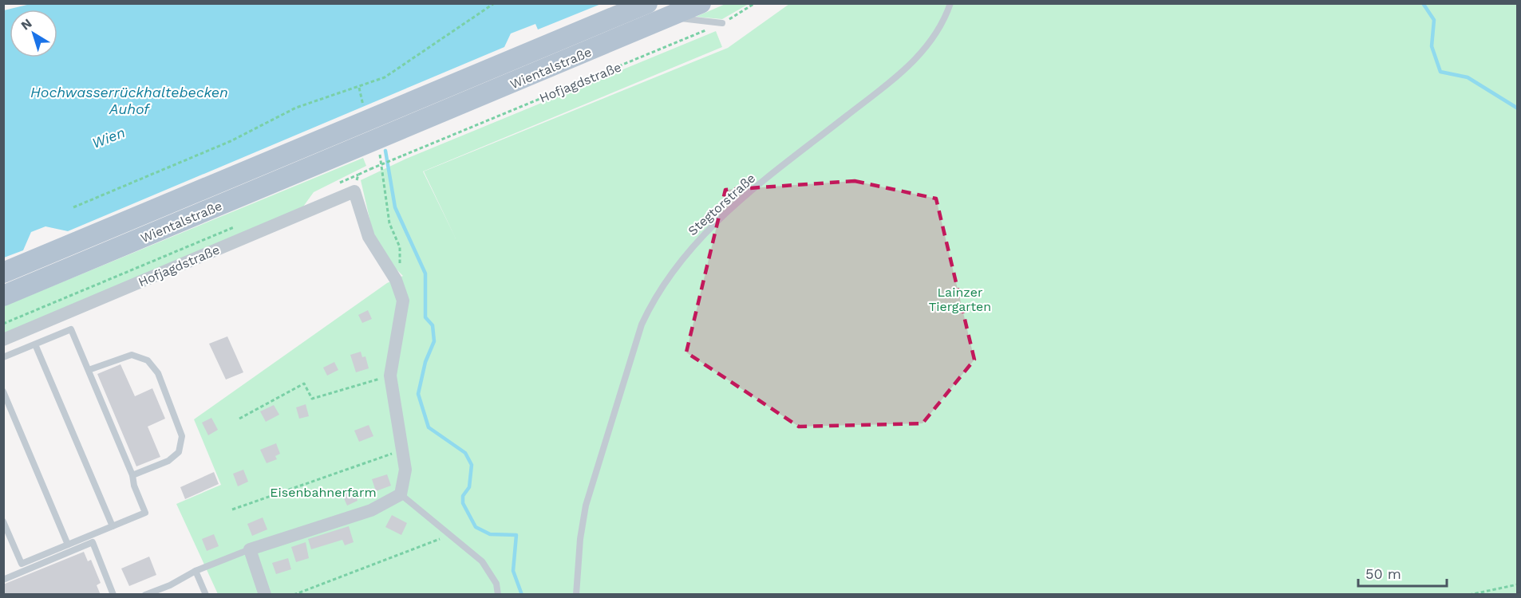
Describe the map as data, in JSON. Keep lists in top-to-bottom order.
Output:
{
  "streets": {
    "main road": ["Wientalstraße"],
    "street": ["Hofjagdstraße"],
    "lane": ["Stegtorstraße"]
  },
  "water": ["Hochwasserrückhaltebecken Auhof", "Wien"],
  "parks": ["Lainzer Tiergarten", "Eisenbahnerfarm"],
  "scale_bar": "50 m",
  "north": "top left"
}
